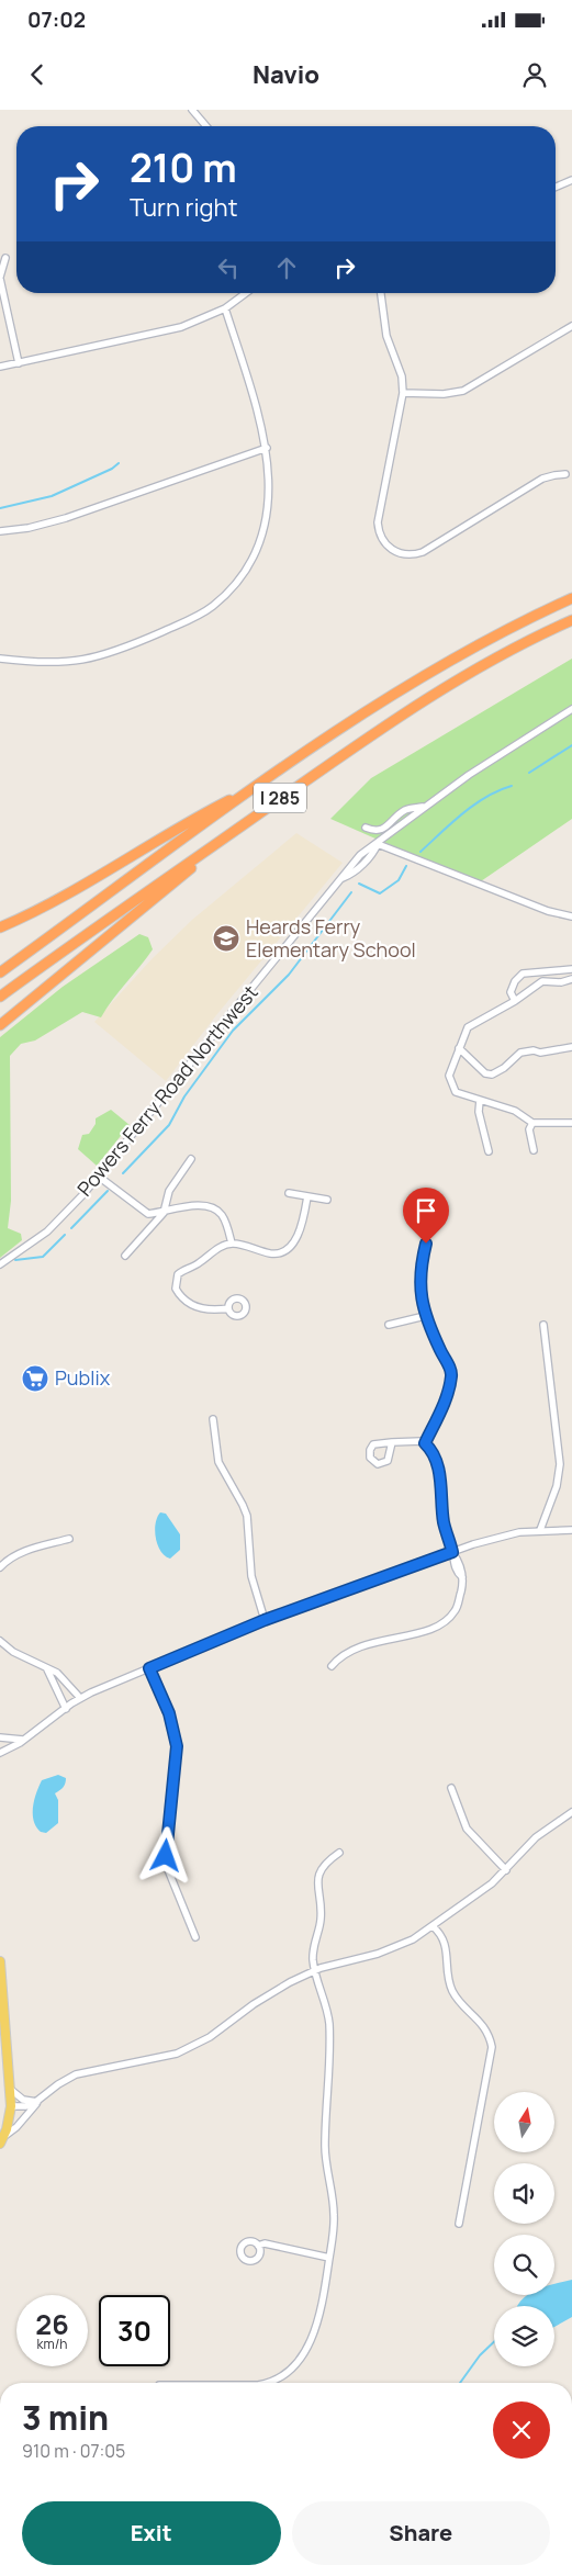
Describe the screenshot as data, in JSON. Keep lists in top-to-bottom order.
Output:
{
  "streets": {
    "highway": ["I 285"],
    "street": ["Powers Ferry Road Northwest"]
  },
  "places": {
    "school or university": ["Heards Ferry Elementary School"],
    "supermarket": ["Publix"]
  },
  "north": "top",
  "page": {
    "status": "07:02",
    "header": "Navio",
    "turn": ["210 m", "Turn right"],
    "speed": "26 km/h",
    "limit": "30",
    "heading": ["3 min", "910 m · 07:05"],
    "buttons": ["Exit", "Share"]
  }
}
